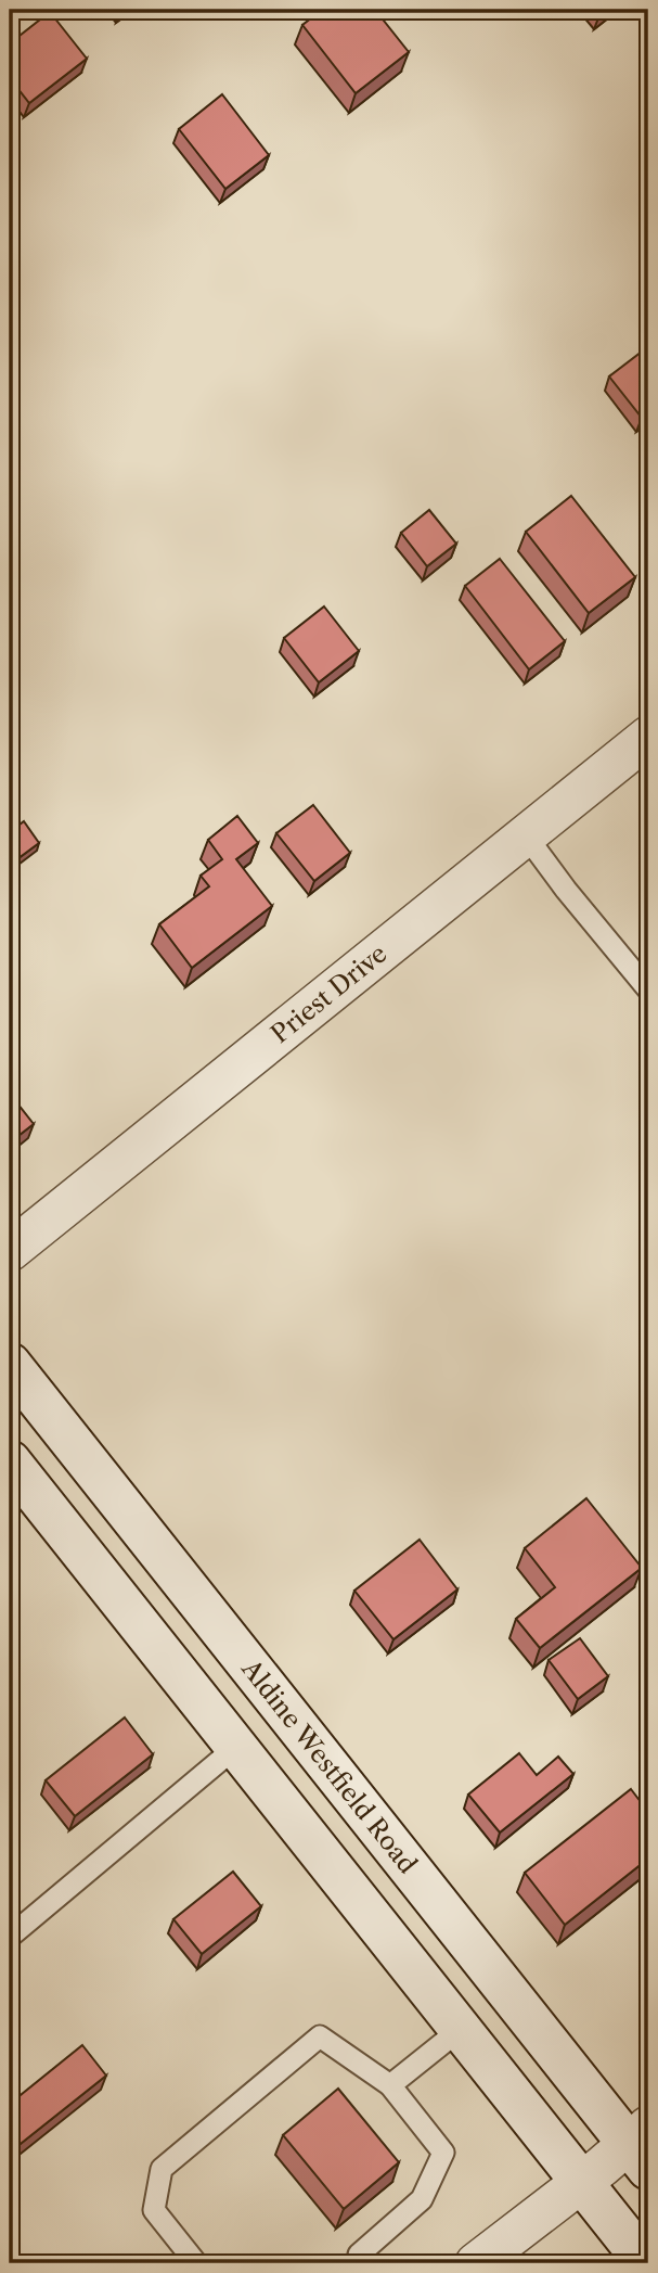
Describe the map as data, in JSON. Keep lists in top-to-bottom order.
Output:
{
  "streets": {
    "main road": ["Aldine Westfield Road"],
    "street": ["Priest Drive"]
  }
}
